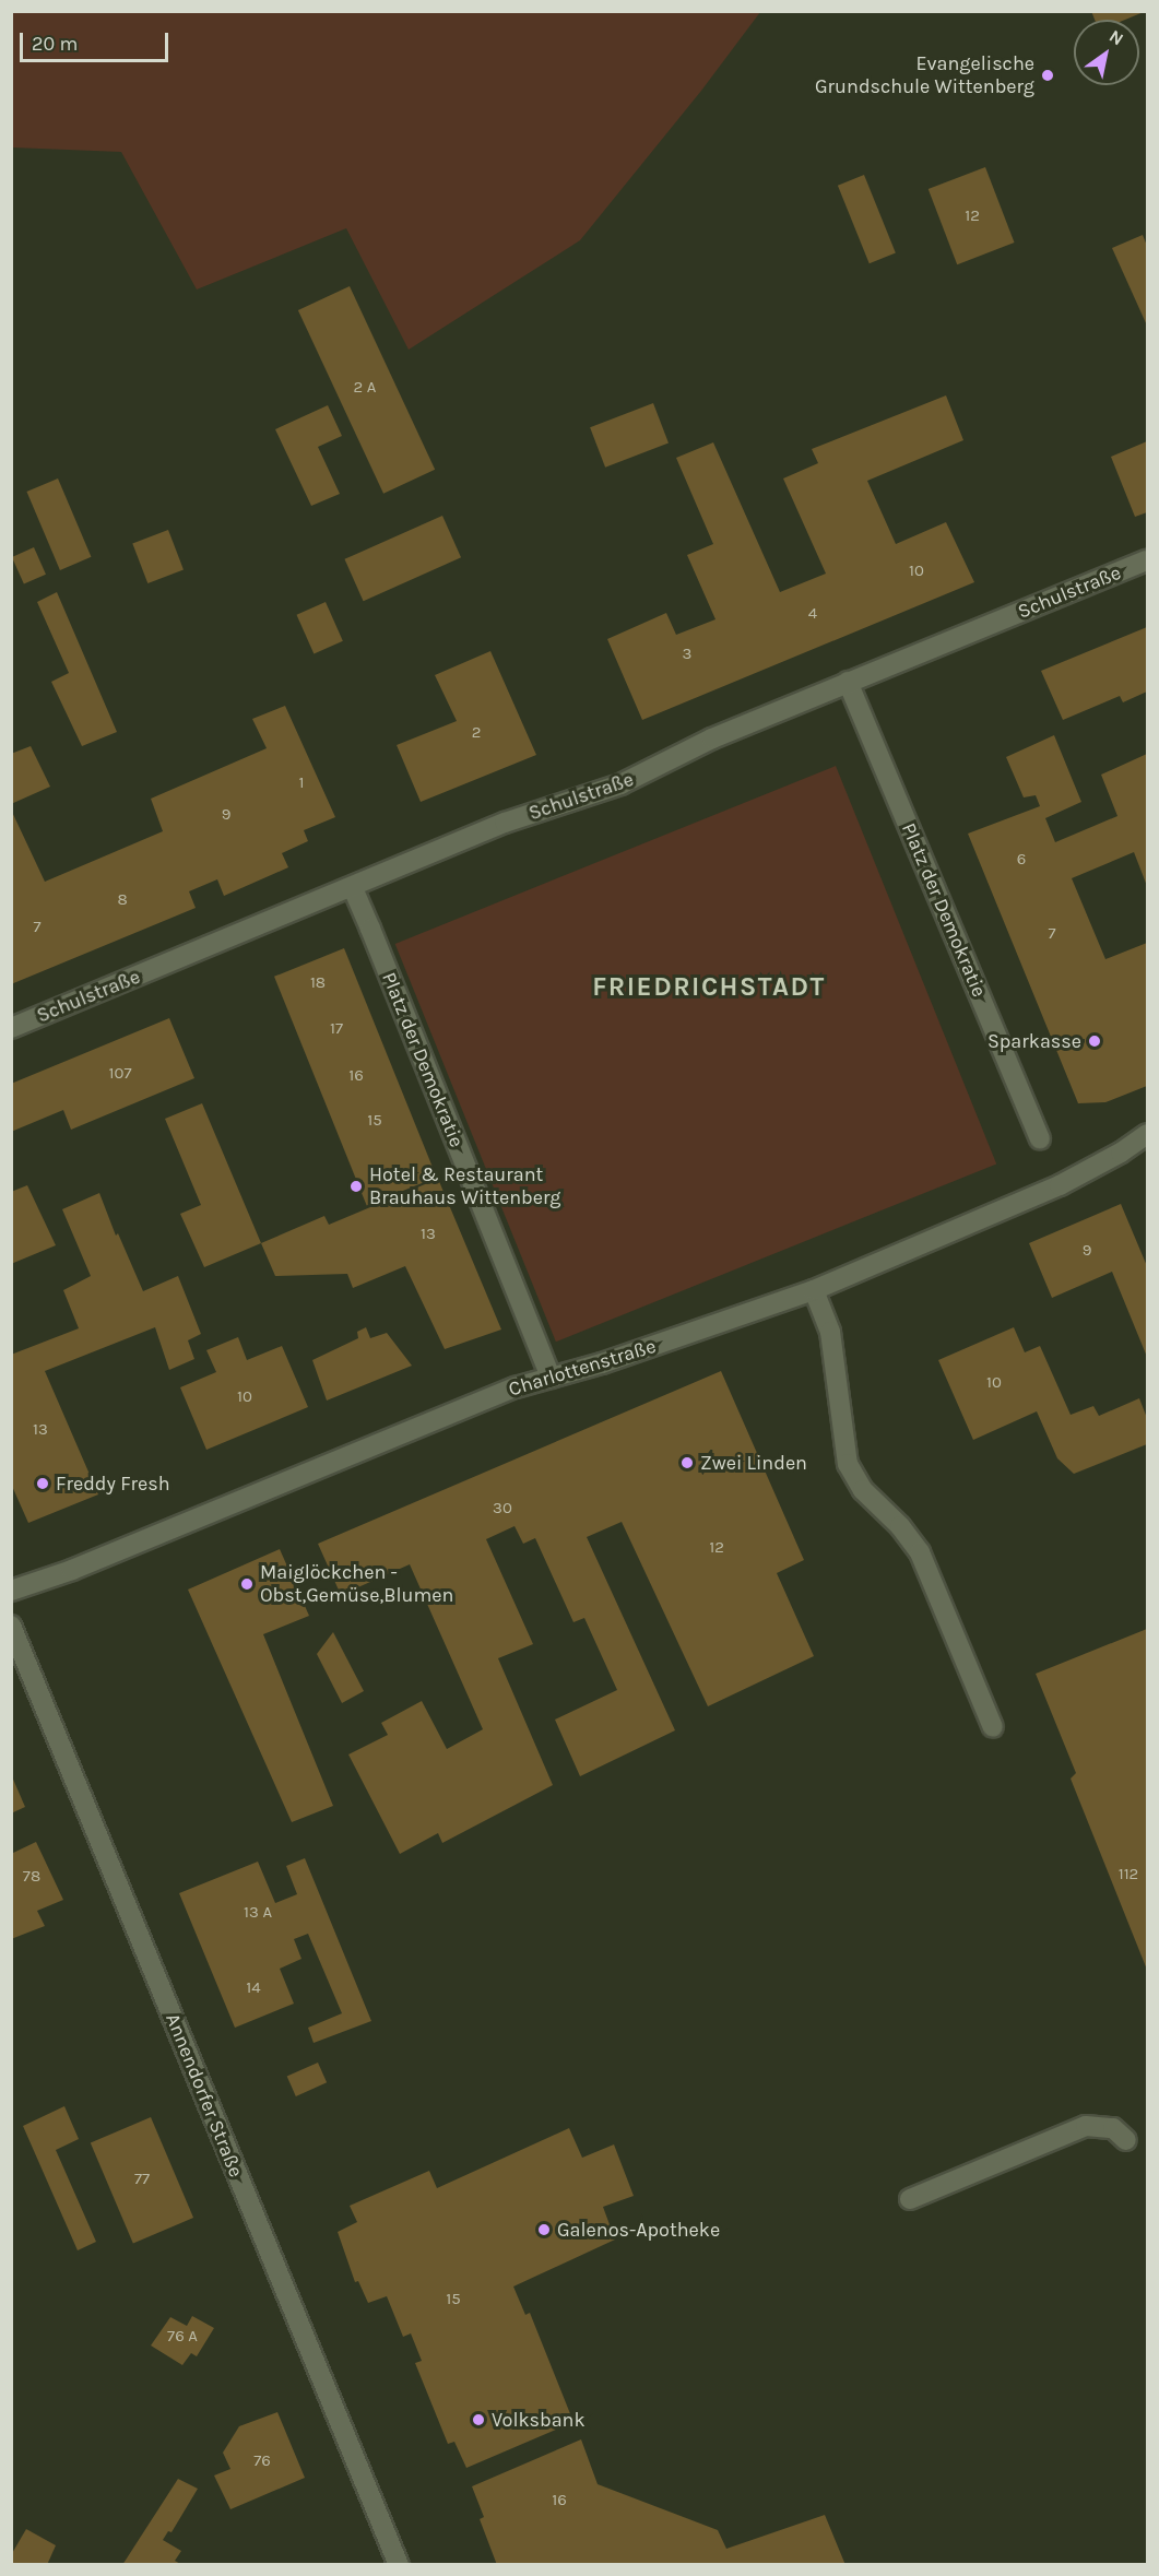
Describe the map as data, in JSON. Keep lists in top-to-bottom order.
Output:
{
  "streets": {
    "street": [
      "Schulstraße",
      "Platz der Demokratie",
      "Charlottenstraße",
      "Annendorfer Straße"
    ]
  },
  "crossings": [
    ["Schulstraße", "Platz der Demokratie"],
    ["Platz der Demokratie", "Charlottenstraße"]
  ],
  "districts": ["FRIEDRICHSTADT"],
  "places": [
    "Evangelische Grundschule Wittenberg",
    "Sparkasse",
    "Hotel & Restaurant Brauhaus Wittenberg",
    "Zwei Linden",
    "Freddy Fresh",
    "Maiglöckchen - Obst,Gemüse,Blumen",
    "Galenos-Apotheke",
    "Volksbank"
  ],
  "house_numbers": [
    "12",
    "2 A",
    "10",
    "4",
    "3",
    "2",
    "1",
    "9",
    "6",
    "8",
    "7",
    "7",
    "18",
    "17",
    "107",
    "16",
    "15",
    "13",
    "9",
    "10",
    "10",
    "13",
    "30",
    "12",
    "112",
    "78",
    "13 A",
    "14",
    "77",
    "15",
    "76 A",
    "76",
    "16"
  ],
  "scale_bar": "20 m",
  "north": "top right"
}
